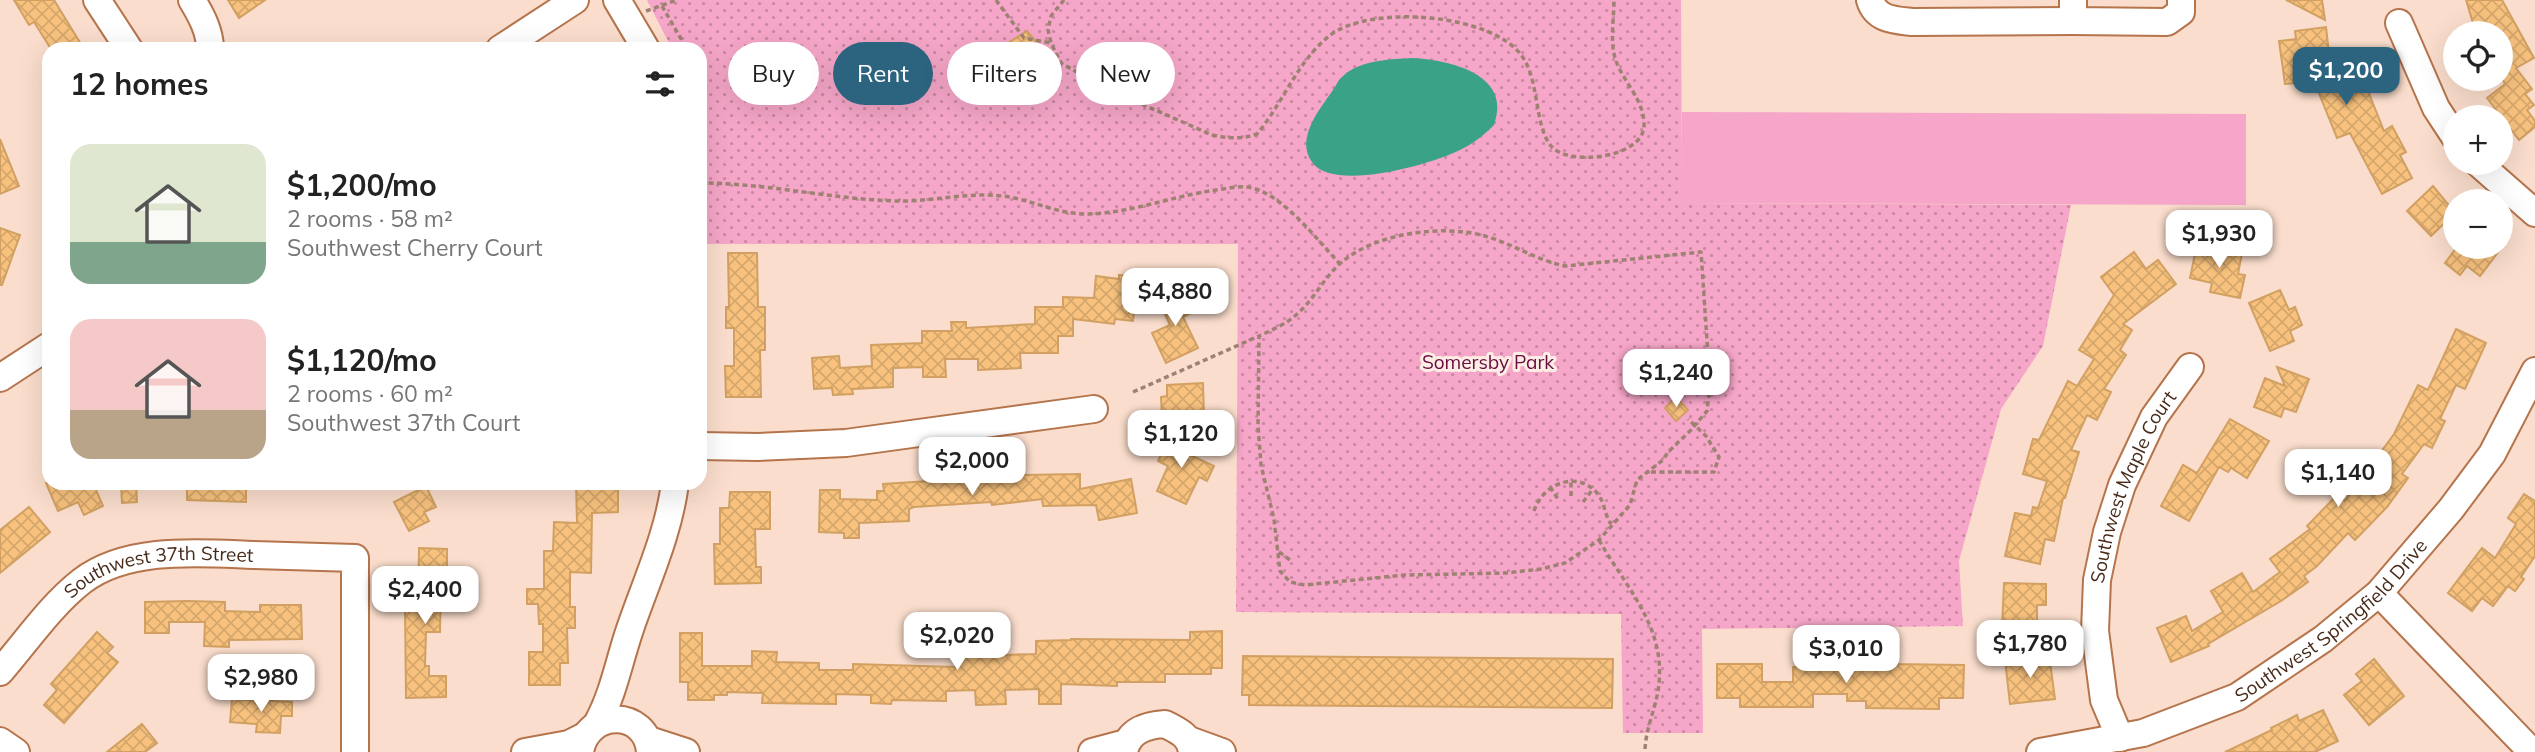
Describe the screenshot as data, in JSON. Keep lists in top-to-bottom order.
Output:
{
  "streets": {
    "street": ["Southwest Maple Court", "Southwest 37th Street", "Southwest Springfield Drive"]
  },
  "crossings": [
    ["Southwest Maple Court", "Southwest Springfield Drive"]
  ],
  "parks": ["Somersby Park"],
  "page": {
    "map_buttons": ["+", "−"],
    "chip": [
      "Buy",
      "Rent",
      "Filters",
      "New"
    ],
    "heading": "12 homes",
    "price": [
      "$1,200",
      "$1,930",
      "$4,880",
      "$1,240",
      "$1,120",
      "$2,000",
      "$1,140",
      "$2,400",
      "$2,020",
      "$1,780",
      "$3,010",
      "$2,980"
    ],
    "list": [
      {
        "name": "$1,200/mo",
        "note": "2 rooms · 58 m² · Southwest Cherry Court"
      },
      {
        "name": "$1,120/mo",
        "note": "2 rooms · 60 m² · Southwest 37th Court"
      }
    ]
  }
}
